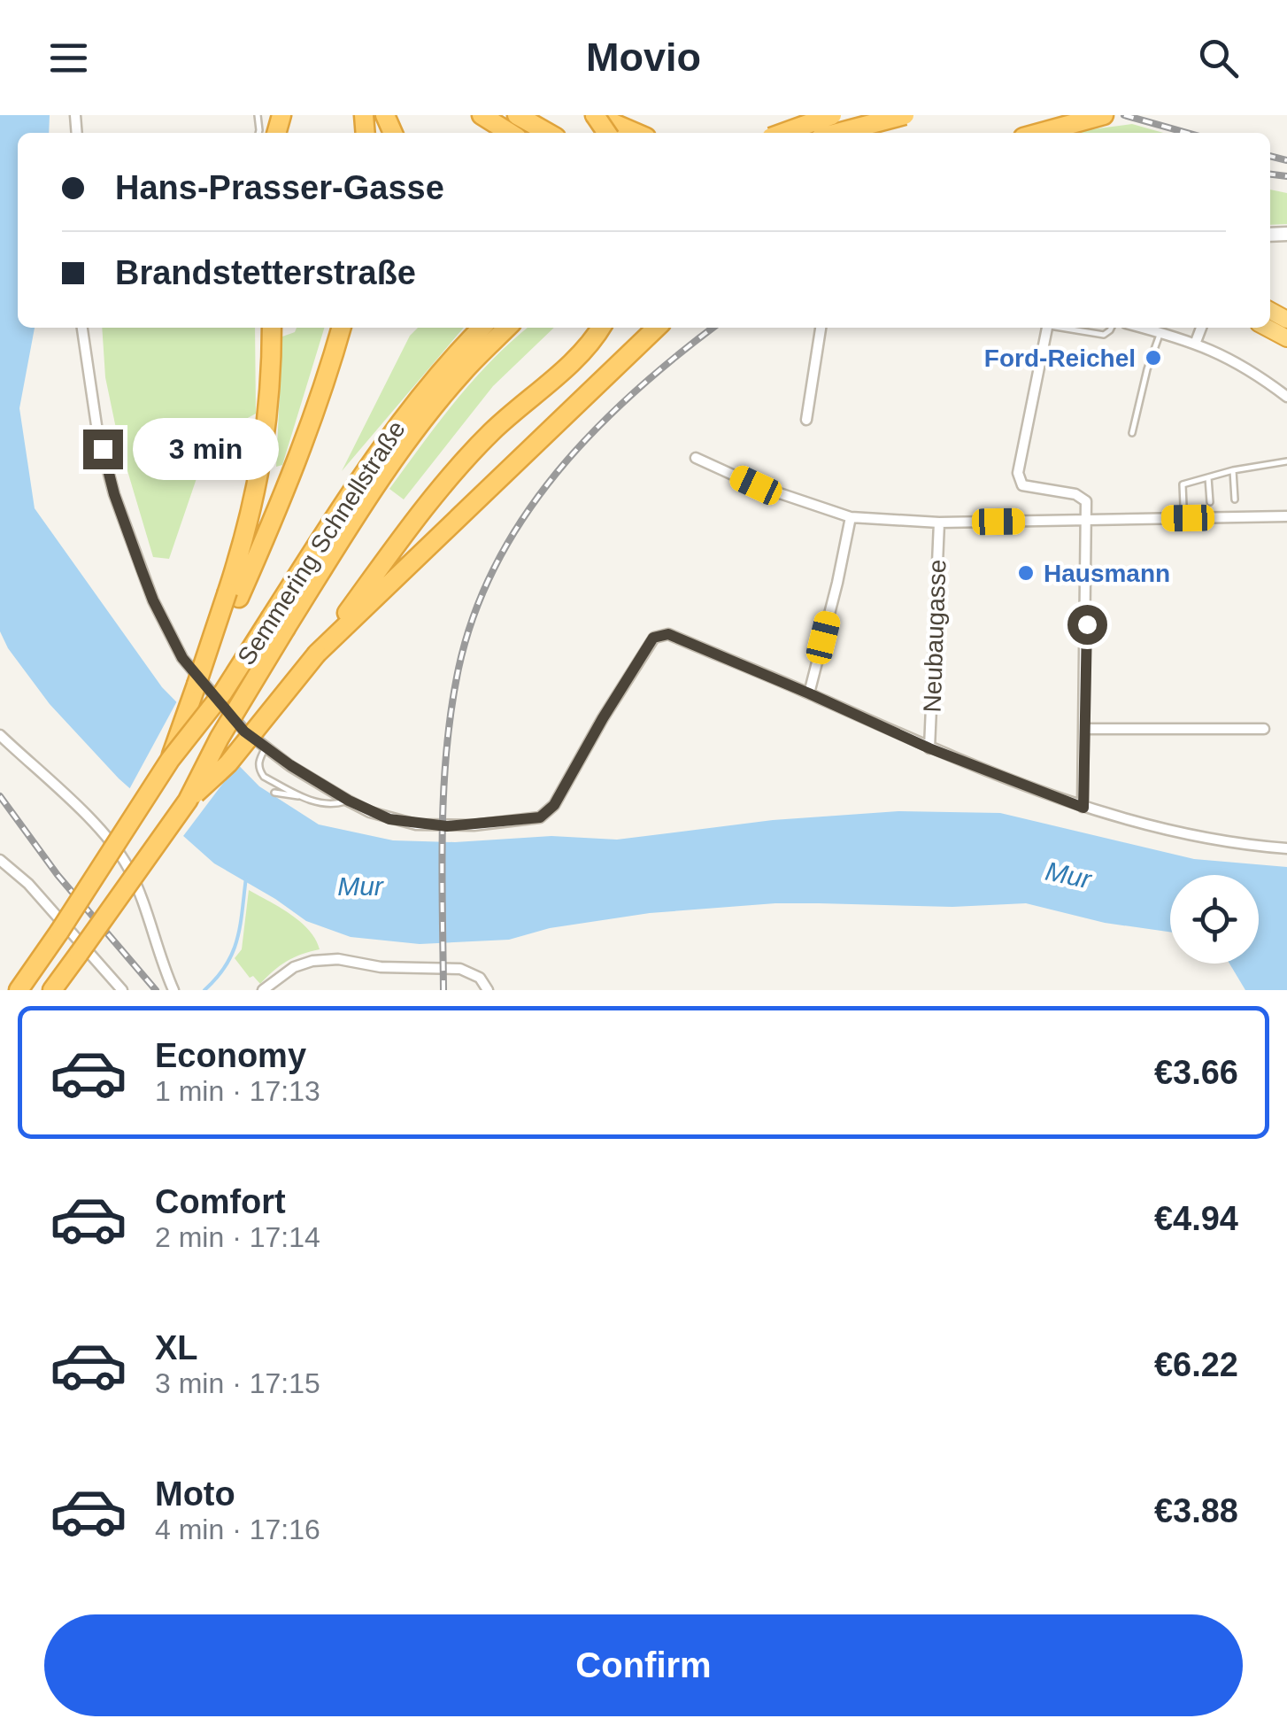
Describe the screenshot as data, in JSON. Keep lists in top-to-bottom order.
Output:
{
  "streets": {
    "highway": ["Semmering Schnellstraße"],
    "street": ["Neubaugasse"]
  },
  "water": ["Mur"],
  "places": ["Ford-Reichel", "Hausmann"],
  "page": {
    "header": "Movio",
    "banner": ["Hans-Prasser-Gasse", "Brandstetterstraße"],
    "bubble": "3 min",
    "list": [
      {
        "name": "Economy",
        "note": "1 min · 17:13",
        "value": "€3.66"
      },
      {
        "name": "Comfort",
        "note": "2 min · 17:14",
        "value": "€4.94"
      },
      {
        "name": "XL",
        "note": "3 min · 17:15",
        "value": "€6.22"
      },
      {
        "name": "Moto",
        "note": "4 min · 17:16",
        "value": "€3.88"
      }
    ],
    "buttons": "Confirm"
  }
}
